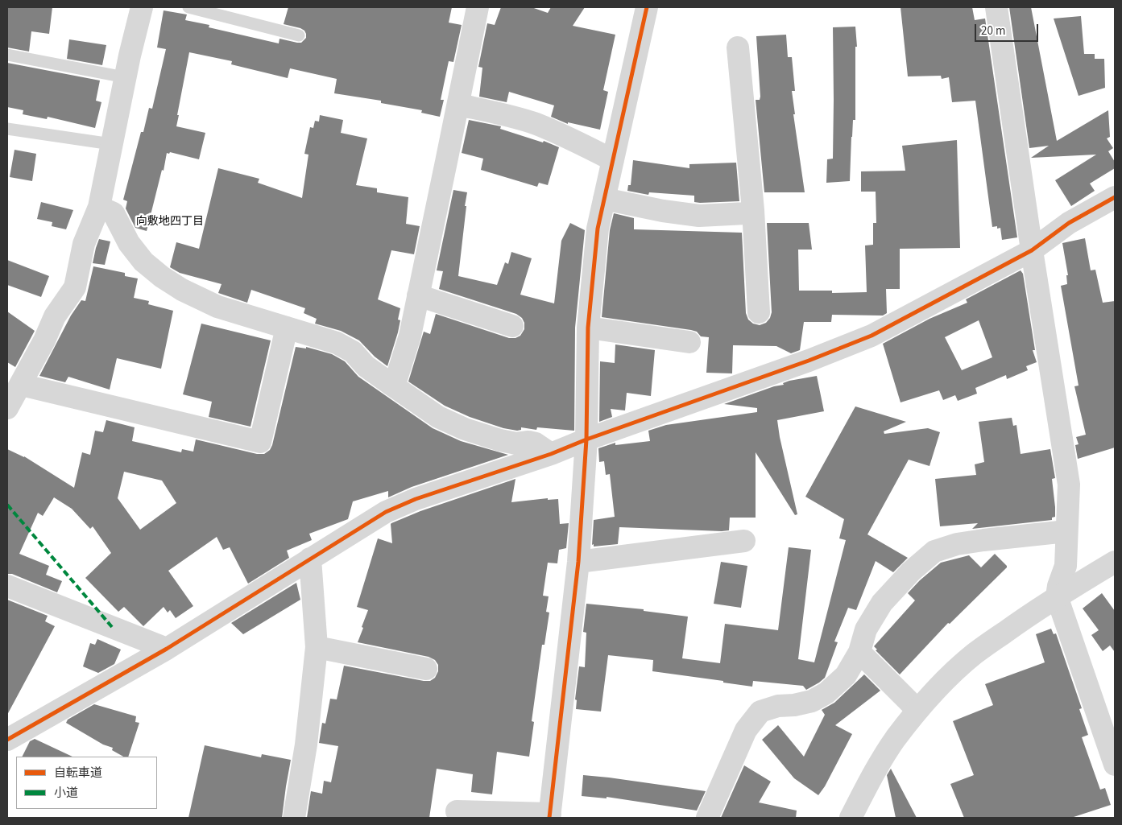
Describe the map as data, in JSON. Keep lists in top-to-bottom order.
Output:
{
  "districts": ["向敷地四丁目"],
  "legend": ["自転車道", "小道"],
  "scale_bar": "20 m"
}
